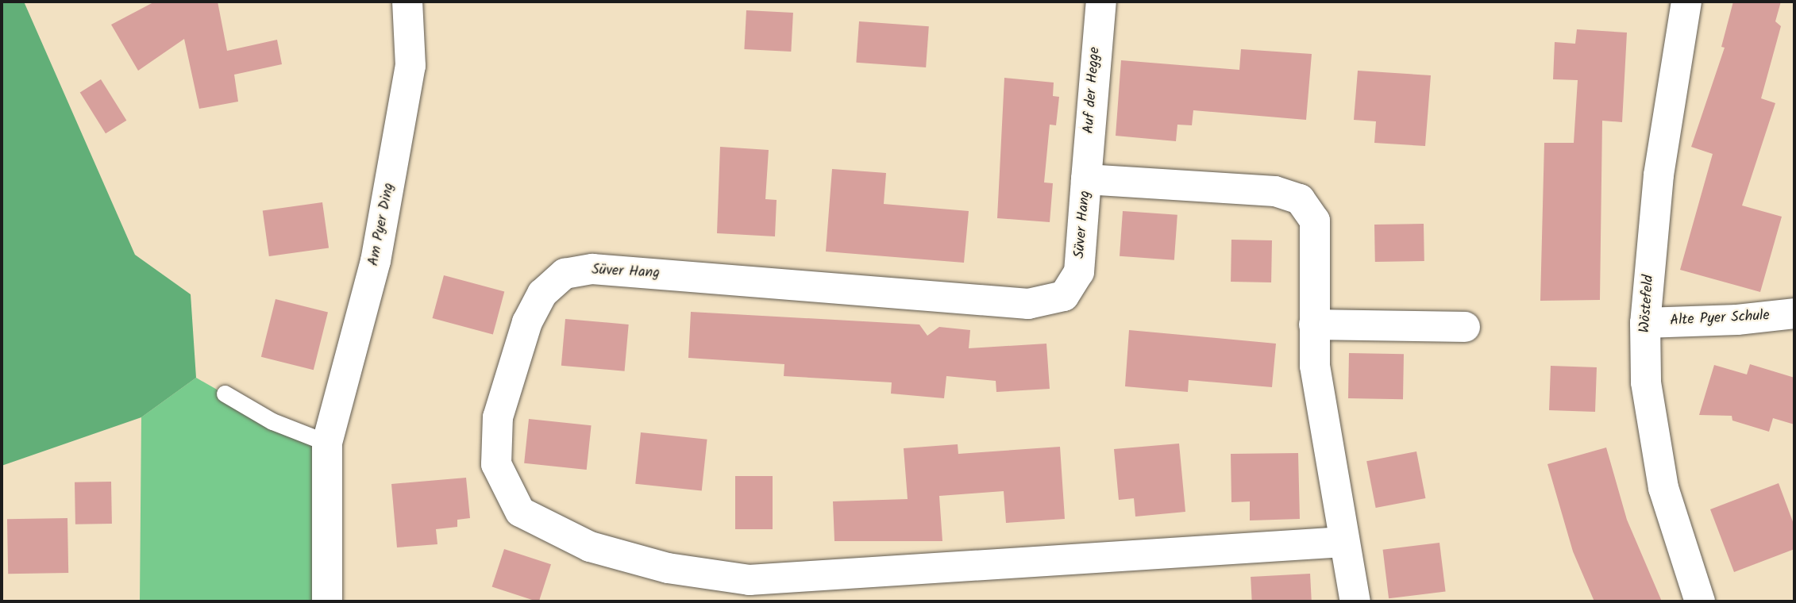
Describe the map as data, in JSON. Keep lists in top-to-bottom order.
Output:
{
  "streets": {
    "street": [
      "Auf der Hegge",
      "Am Pyer Ding",
      "Süver Hang",
      "Wöstefeld",
      "Alte Pyer Schule"
    ]
  },
  "crossings": [
    ["Auf der Hegge", "Süver Hang"],
    ["Wöstefeld", "Alte Pyer Schule"]
  ]
}
